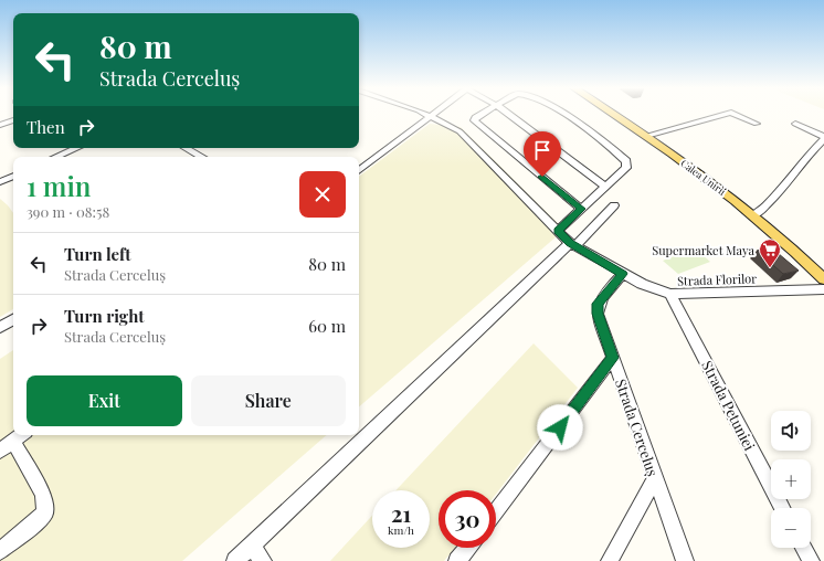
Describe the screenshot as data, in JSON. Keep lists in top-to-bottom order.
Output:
{
  "streets": {
    "main road": ["Calea Unirii"],
    "street": ["Strada Florilor", "Strada Petuniei", "Strada Cerceluș"]
  },
  "crossings": [
    ["Strada Florilor", "Strada Petuniei"],
    ["Strada Florilor", "Strada Cerceluș"]
  ],
  "places": {
    "supermarket": ["Supermarket Maya"]
  },
  "page": {
    "turn": ["80 m", "Strada Cerceluș"],
    "then": "Then",
    "heading": ["1 min", "390 m · 08:58"],
    "list": [
      {
        "name": "Turn left",
        "note": "Strada Cerceluș",
        "value": "80 m"
      },
      {
        "name": "Turn right",
        "note": "Strada Cerceluș",
        "value": "60 m"
      }
    ],
    "buttons": ["Exit", "Share"],
    "map_buttons": ["+", "−"],
    "speed": "21 km/h",
    "limit": "30"
  }
}
